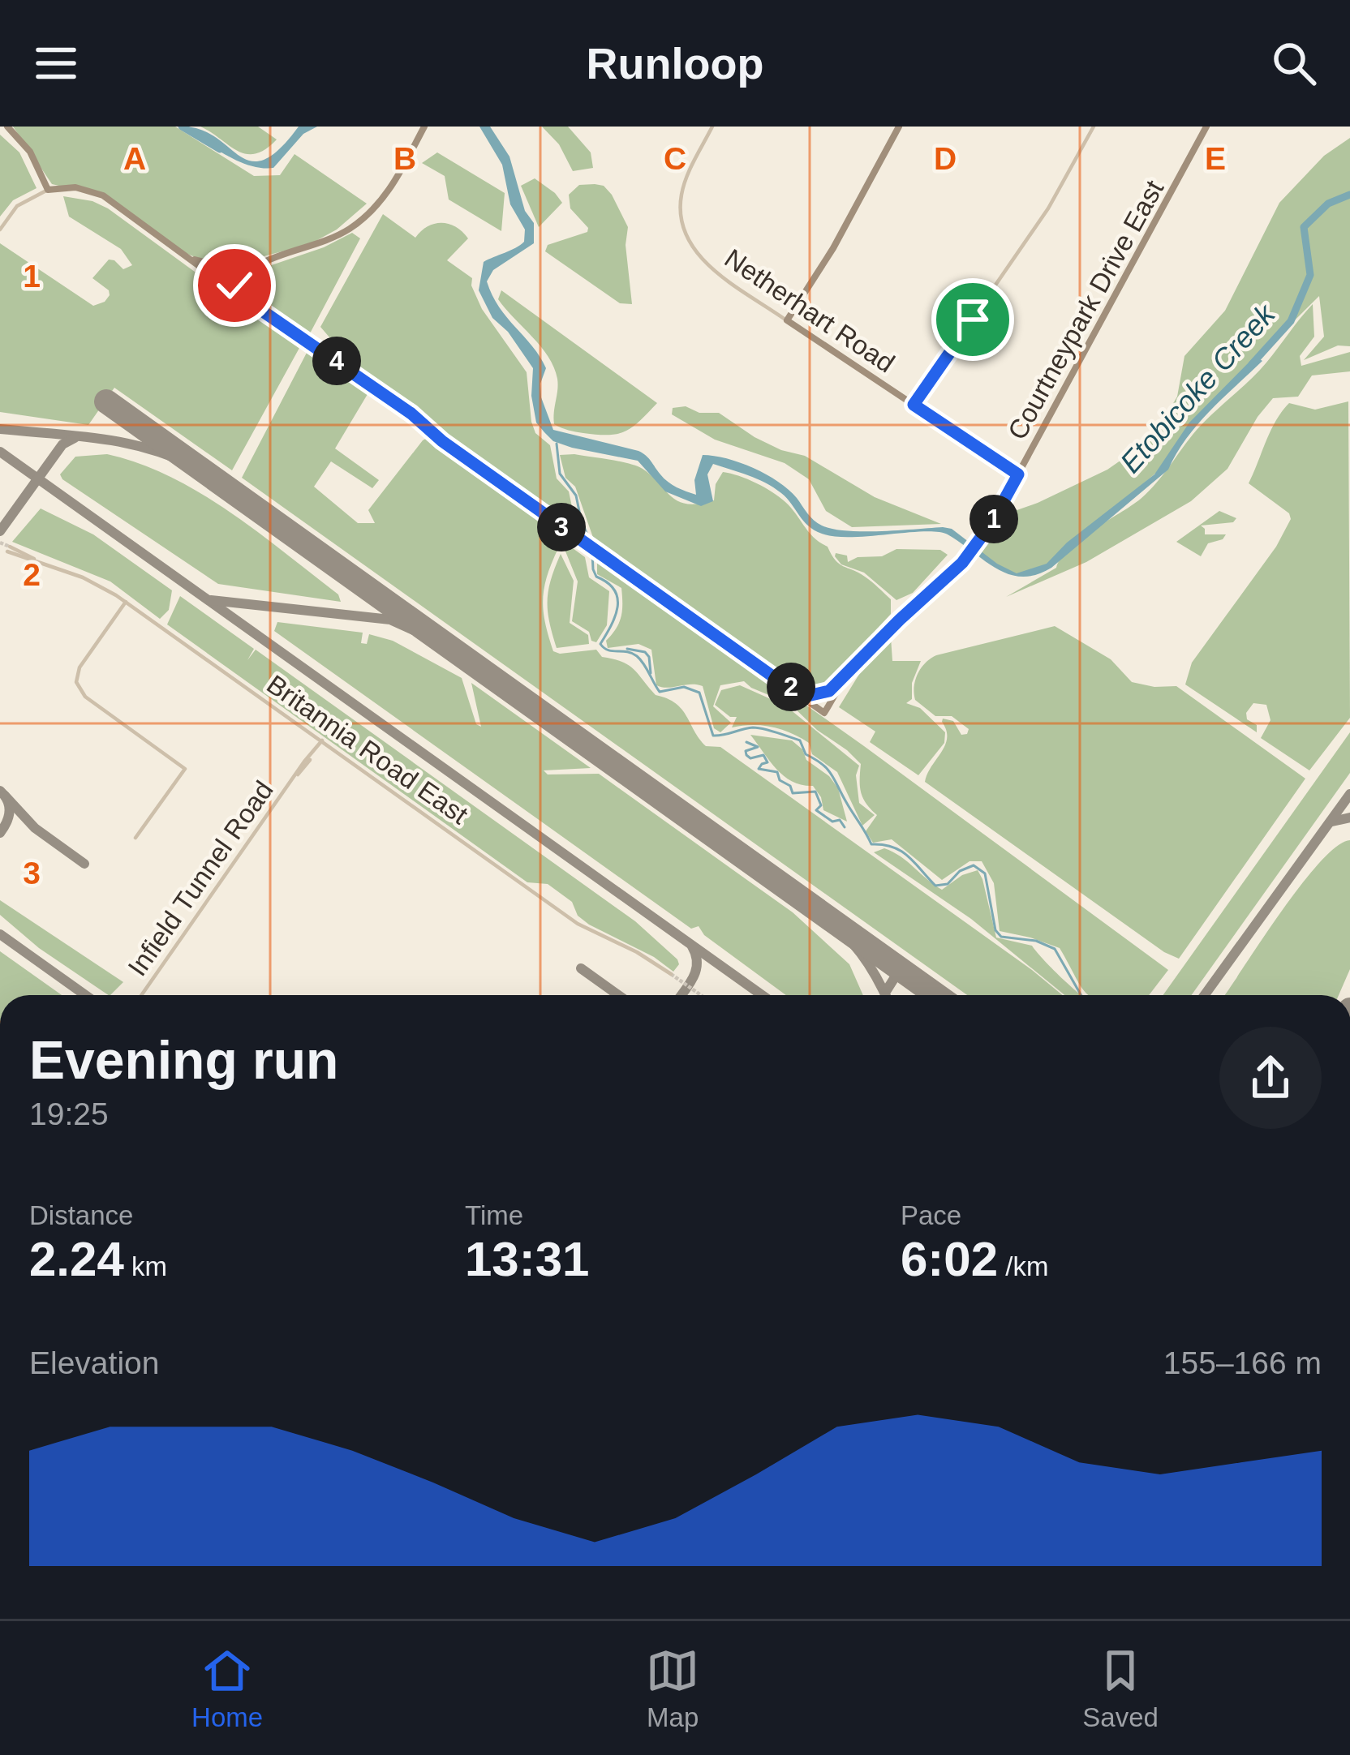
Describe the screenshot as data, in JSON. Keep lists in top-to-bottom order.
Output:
{
  "streets": {
    "street": [
      "Courtneypark Drive East",
      "Netherhart Road",
      "Britannia Road East",
      "Infield Tunnel Road"
    ]
  },
  "crossings": [
    ["Courtneypark Drive East", "Netherhart Road"],
    ["Britannia Road East", "Infield Tunnel Road"]
  ],
  "water": ["Etobicoke Creek"],
  "page": {
    "header": "Runloop",
    "pins": [
      "4",
      "1",
      "3",
      "2"
    ],
    "heading": ["Evening run", "19:25"],
    "stats": [
      ["Distance", "2.24 km"],
      ["Time", "13:31"],
      ["Pace", "6:02 /km"]
    ],
    "chart": ["Elevation", "155–166 m"],
    "tabs": ["Home", "Map", "Saved"]
  },
  "grid": {
    "columns": [
      "A",
      "B",
      "C",
      "D",
      "E"
    ],
    "rows": ["1", "2", "3"]
  }
}
